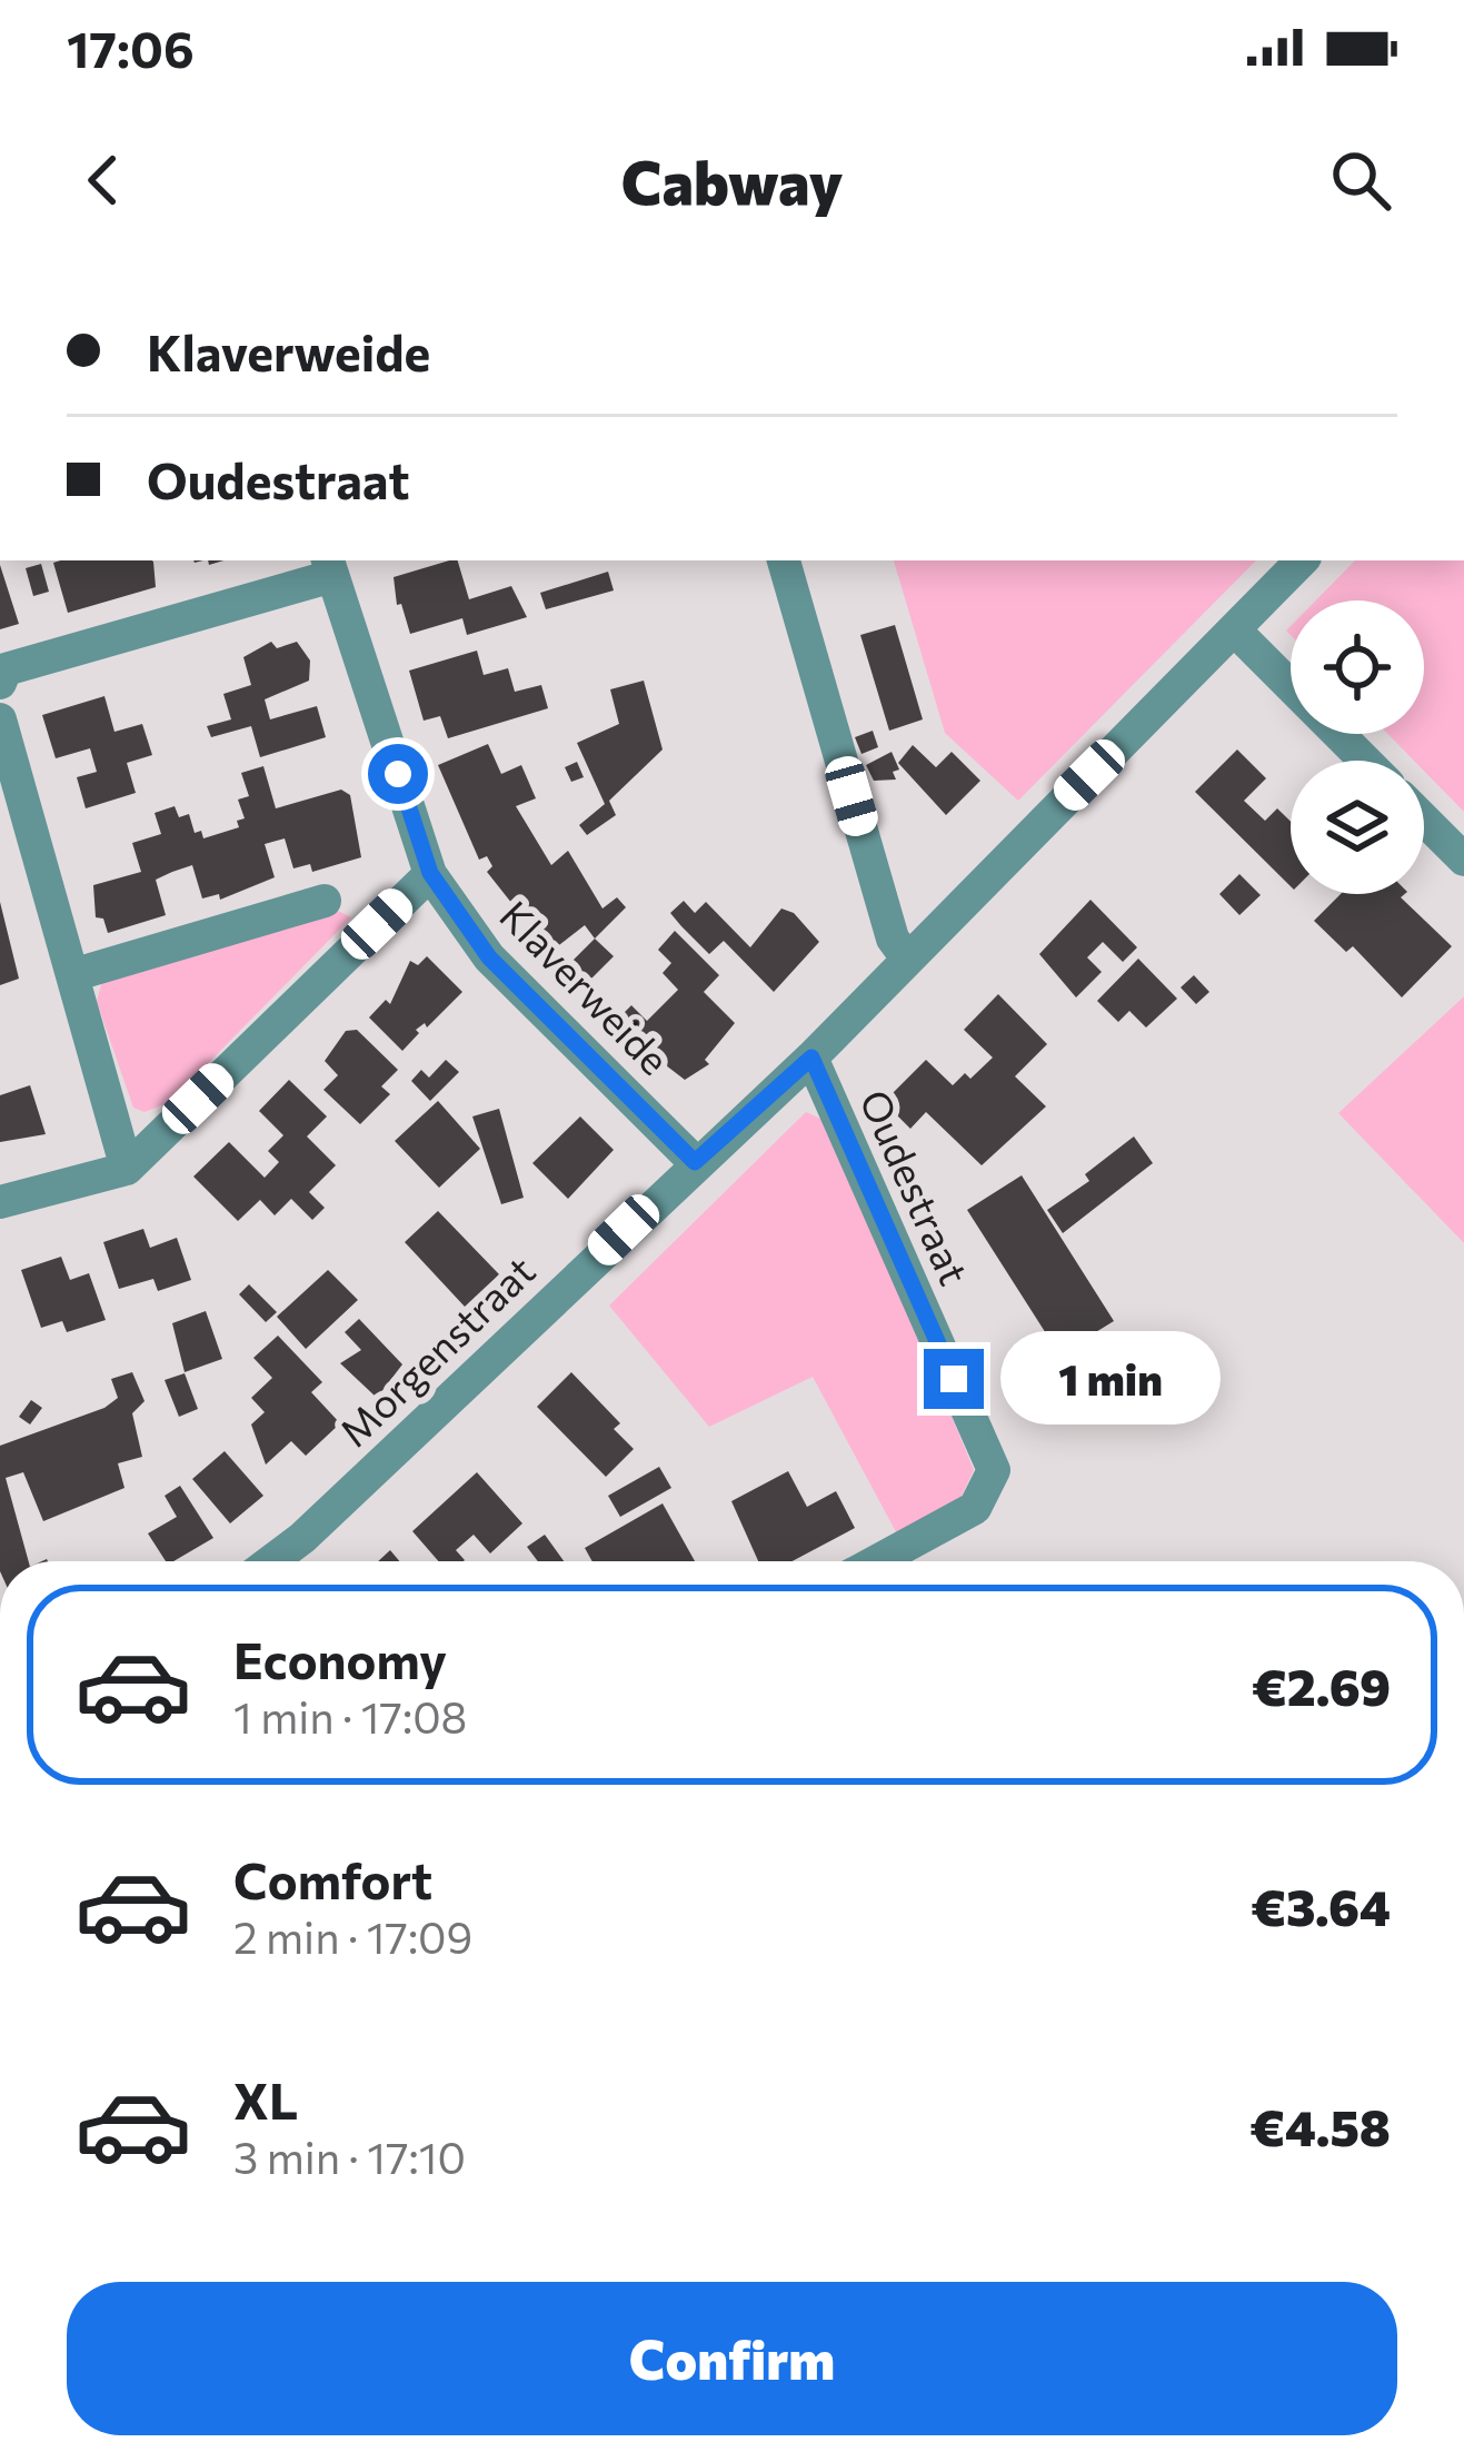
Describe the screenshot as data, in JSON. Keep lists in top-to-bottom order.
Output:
{
  "streets": {
    "street": ["Klaverweide", "Oudestraat", "Morgenstraat"]
  },
  "crossings": [
    ["Klaverweide", "Morgenstraat"],
    ["Oudestraat", "Morgenstraat"]
  ],
  "page": {
    "status": "17:06",
    "header": "Cabway",
    "banner": ["Klaverweide", "Oudestraat"],
    "bubble": "1 min",
    "list": [
      {
        "name": "Economy",
        "note": "1 min · 17:08",
        "value": "€2.69"
      },
      {
        "name": "Comfort",
        "note": "2 min · 17:09",
        "value": "€3.64"
      },
      {
        "name": "XL",
        "note": "3 min · 17:10",
        "value": "€4.58"
      }
    ],
    "buttons": "Confirm"
  }
}
